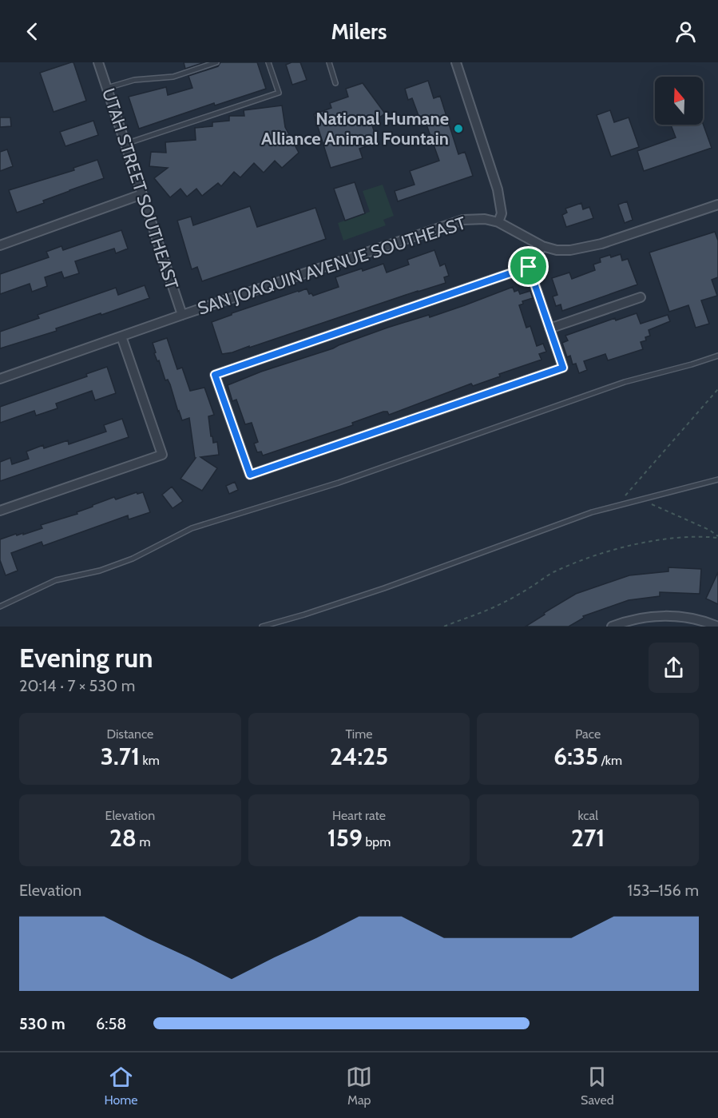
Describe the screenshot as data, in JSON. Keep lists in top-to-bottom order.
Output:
{
  "streets": {
    "street": ["UTAH STREET SOUTHEAST", "SAN JOAQUIN AVENUE SOUTHEAST"]
  },
  "crossings": [
    ["UTAH STREET SOUTHEAST", "SAN JOAQUIN AVENUE SOUTHEAST"]
  ],
  "places": ["National Humane Alliance Animal Fountain"],
  "north": "top",
  "page": {
    "header": "Milers",
    "heading": ["Evening run", "20:14 · 7 × 530 m"],
    "stats": [
      ["Distance", "3.71 km"],
      ["Time", "24:25"],
      ["Pace", "6:35 /km"],
      ["Elevation", "28 m"],
      ["Heart rate", "159 bpm"],
      ["kcal", "271"]
    ],
    "chart": ["Elevation", "153–156 m"],
    "list": [
      {
        "name": "530 m",
        "note": "6:58"
      }
    ],
    "tabs": ["Home", "Map", "Saved"]
  }
}
